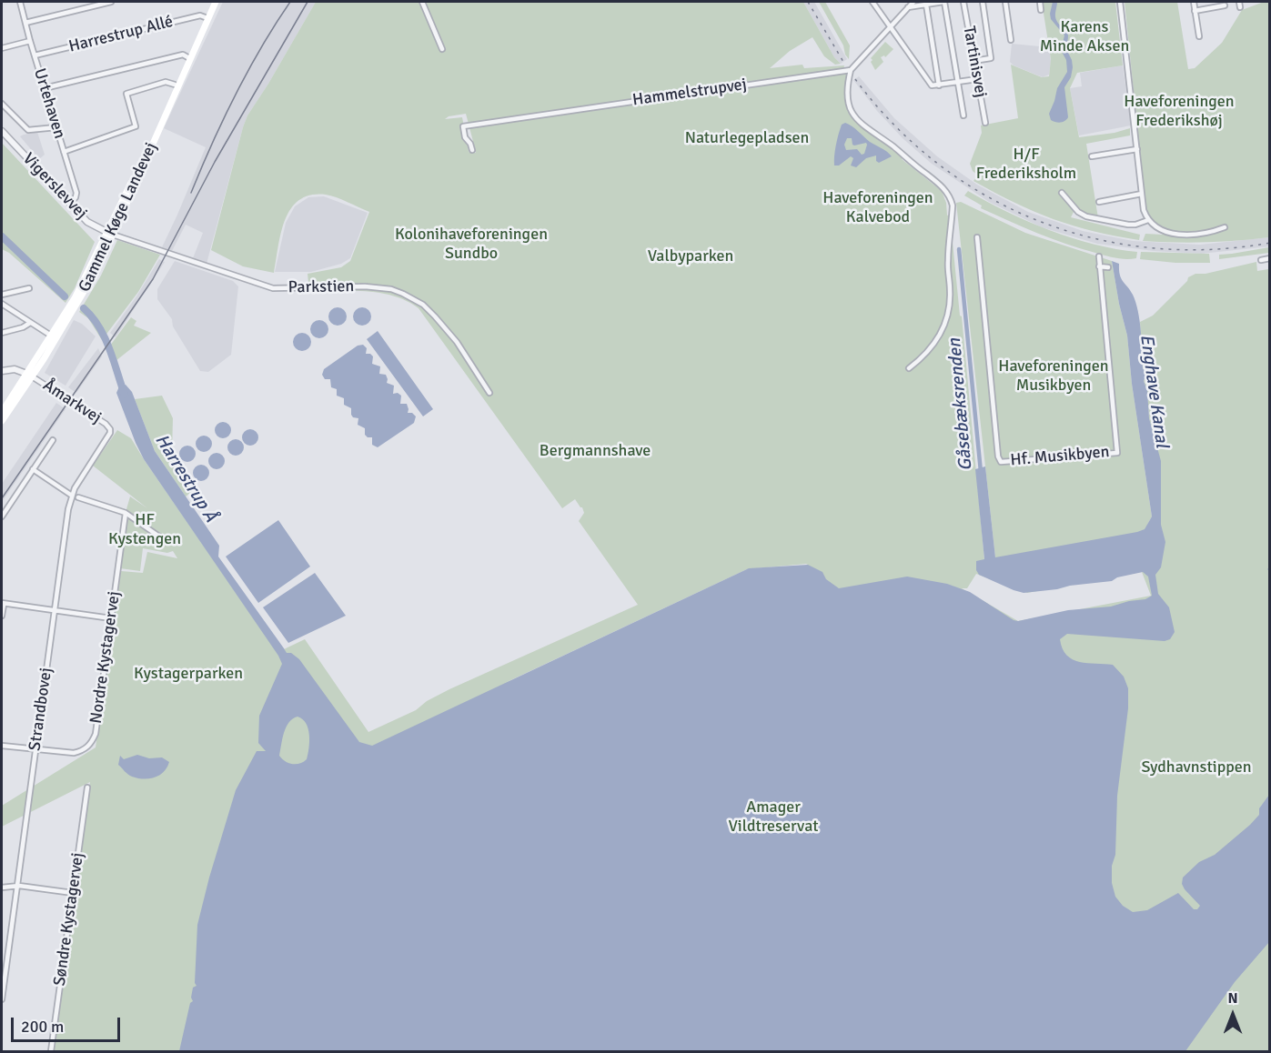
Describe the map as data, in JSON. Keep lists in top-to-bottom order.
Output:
{
  "streets": {
    "main road": ["Gammel Køge Landevej"],
    "street": [
      "Harrestrup Allé",
      "Tartinisvej",
      "Hammelstrupvej",
      "Urtehaven",
      "Vigerslevvej",
      "Parkstien",
      "Åmarkvej",
      "Hf. Musikbyen",
      "Nordre Kystagervej",
      "Strandbovej",
      "Søndre Kystagervej"
    ]
  },
  "crossings": [
    ["Harrestrup Allé", "Urtehaven"],
    ["Harrestrup Allé", "Gammel Køge Landevej"],
    ["Urtehaven", "Vigerslevvej"],
    ["Vigerslevvej", "Gammel Køge Landevej"],
    ["Vigerslevvej", "Parkstien"],
    ["Gammel Køge Landevej", "Parkstien"],
    ["Gammel Køge Landevej", "Åmarkvej"],
    ["Åmarkvej", "Strandbovej"],
    ["Nordre Kystagervej", "Strandbovej"]
  ],
  "water": ["Enghave Kanal", "Gåsebæksrenden", "Harrestrup Å"],
  "parks": [
    "Karens Minde Aksen",
    "Haveforeningen Frederikshøj",
    "Naturlegepladsen",
    "H/F Frederiksholm",
    "Haveforeningen Kalvebod",
    "Kolonihaveforeningen Sundbo",
    "Valbyparken",
    "Haveforeningen Musikbyen",
    "Bergmannshave",
    "HF Kystengen",
    "Kystagerparken",
    "Sydhavnstippen",
    "Amager Vildtreservat"
  ],
  "scale_bar": "200 m",
  "north": "top"
}
